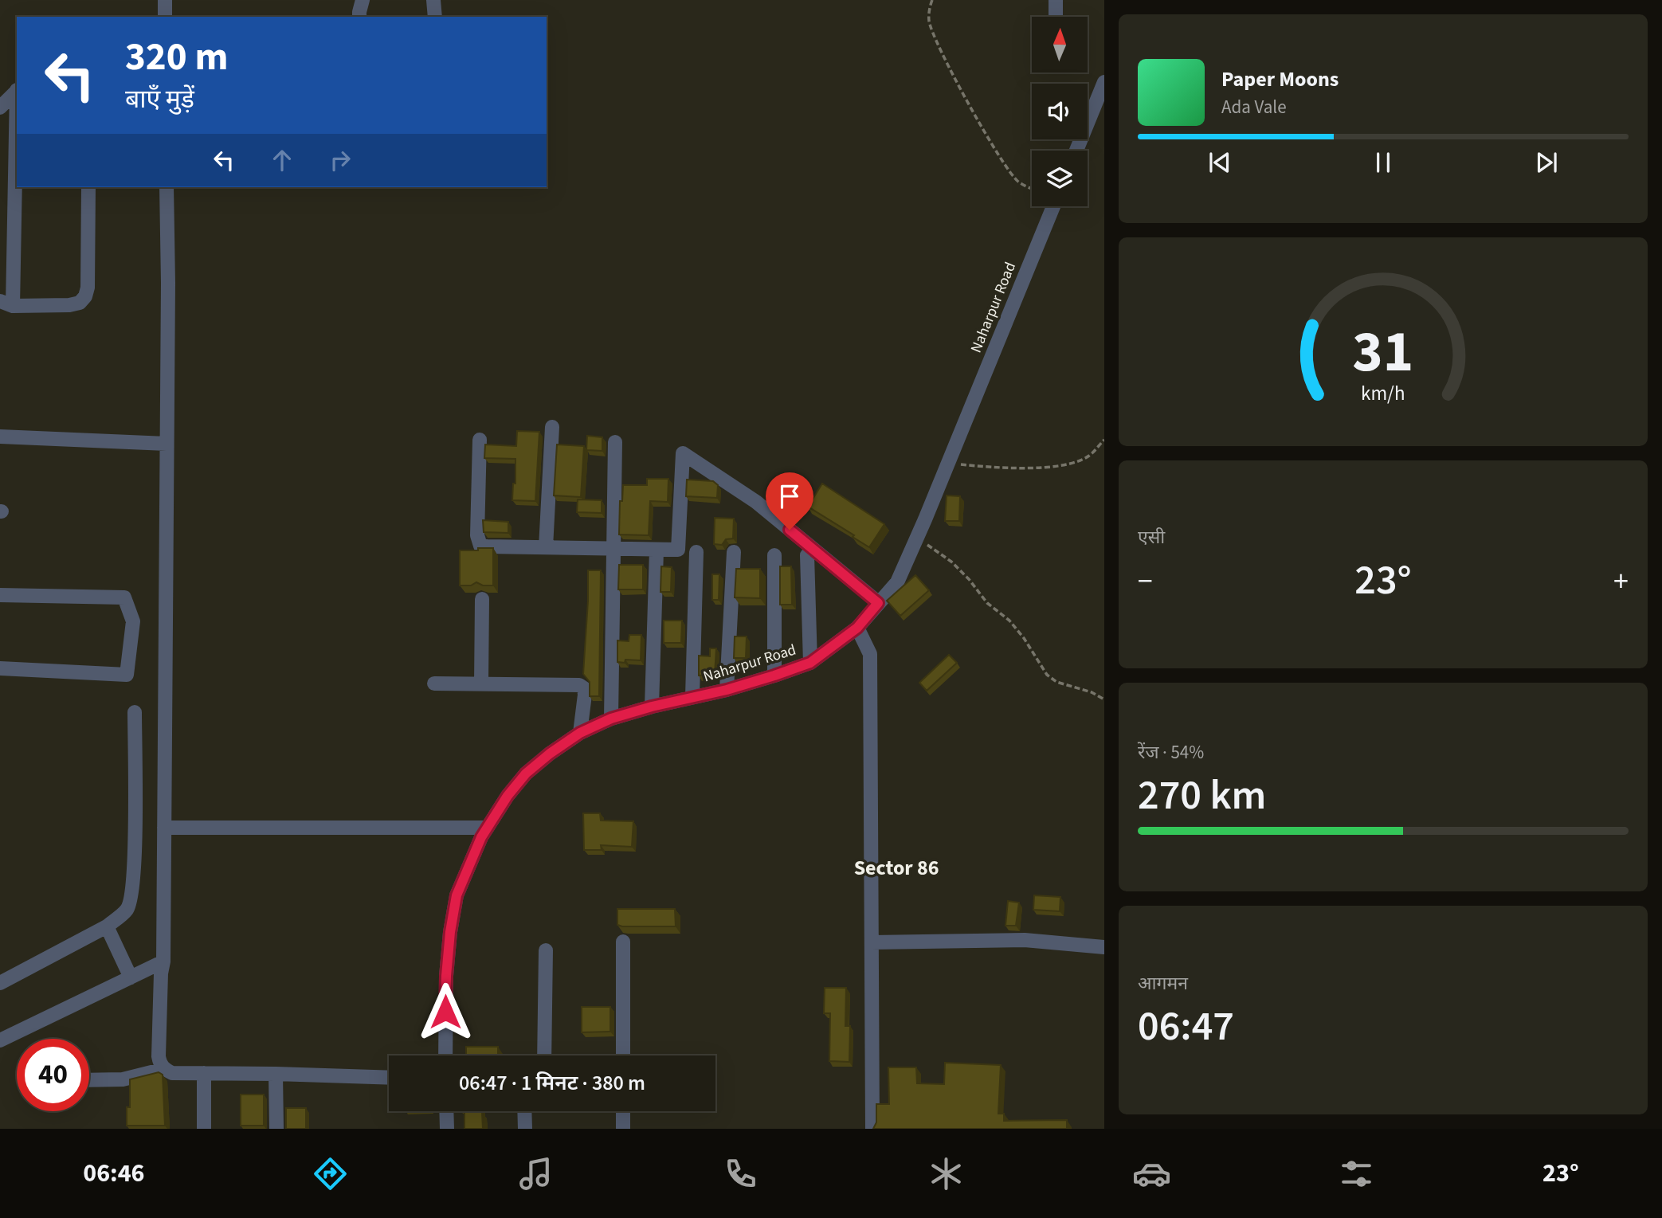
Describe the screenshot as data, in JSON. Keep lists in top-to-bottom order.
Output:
{
  "streets": {
    "street": ["Naharpur Road"]
  },
  "districts": ["Sector 86"],
  "north": "top",
  "page": {
    "turn": ["320 m", "बाएँ मुड़ें"],
    "song": ["Paper Moons", "Ada Vale"],
    "tile": [
      "एसी",
      ["रेंज · 54%", "270 km"],
      ["आगमन", "06:47"]
    ],
    "heat": ["−", "23°", "+"],
    "limit": "40",
    "trip": "06:47 · 1 मिनट · 380 m",
    "tabs": ["06:46", "23°"],
    "gauge": ["31", "km/h"]
  }
}
